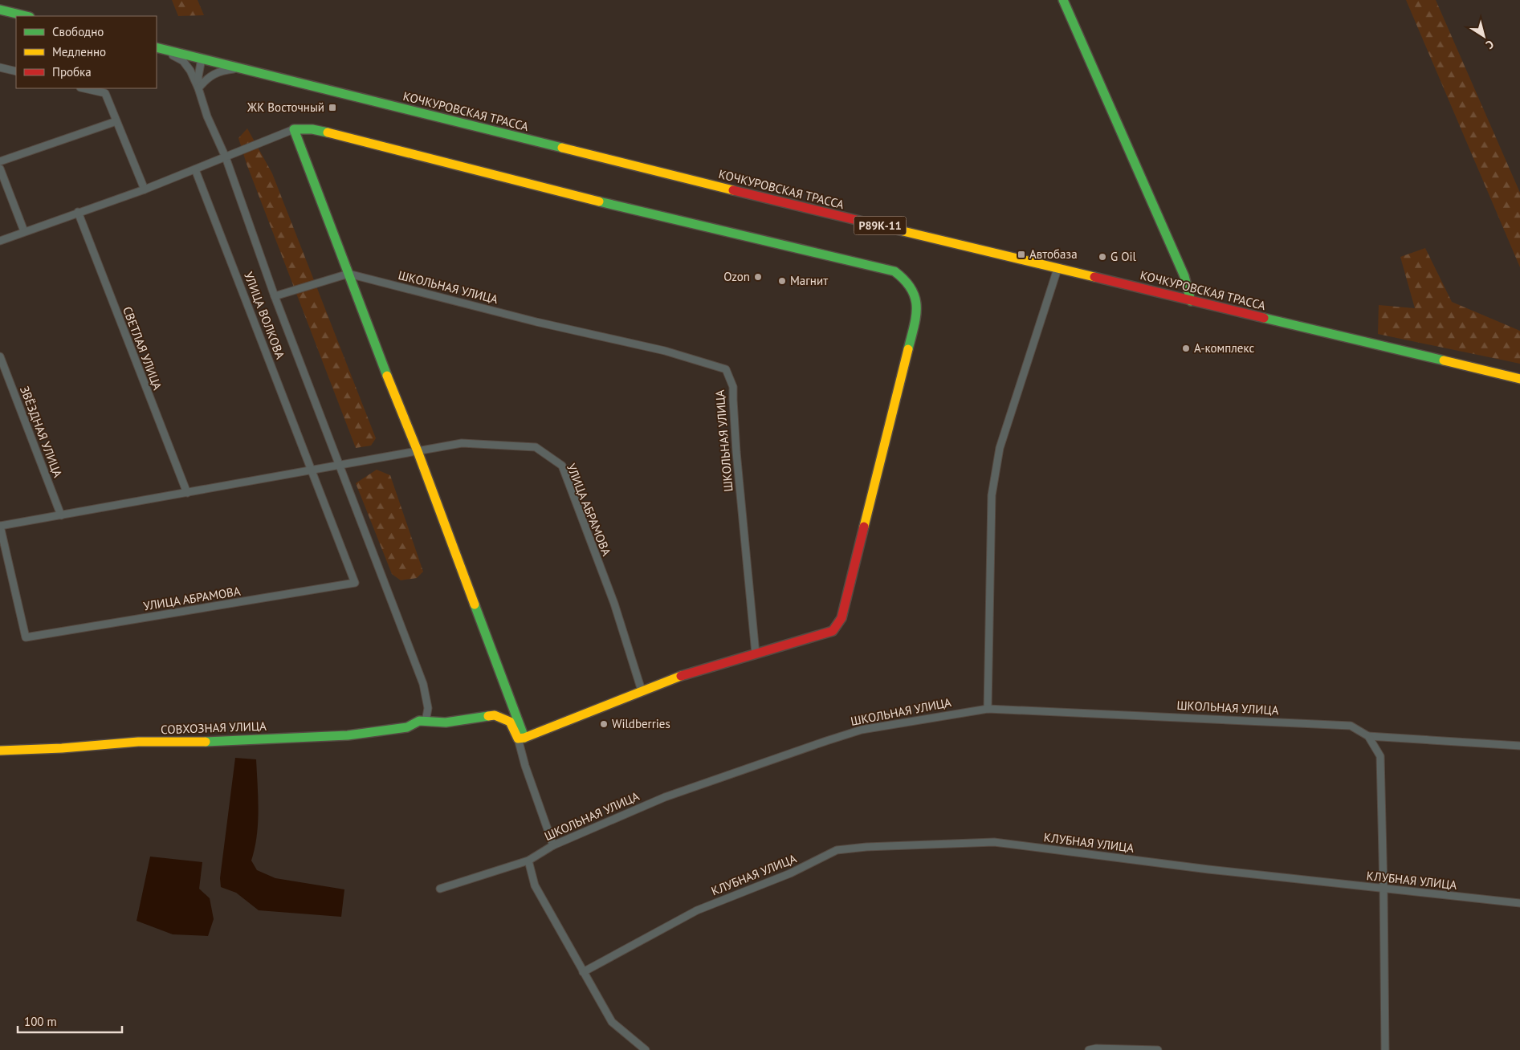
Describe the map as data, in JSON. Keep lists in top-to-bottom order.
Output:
{
  "streets": {
    "street": [
      "КОЧКУРОВСКАЯ ТРАССА",
      "Р89К-11",
      "ШКОЛЬНАЯ УЛИЦА",
      "УЛИЦА ВОЛКОВА",
      "СВЕТЛАЯ УЛИЦА",
      "ЗВЁЗДНАЯ УЛИЦА",
      "УЛИЦА АБРАМОВА",
      "СОВХОЗНАЯ УЛИЦА",
      "КЛУБНАЯ УЛИЦА"
    ]
  },
  "crossings": [
    ["ШКОЛЬНАЯ УЛИЦА", "КЛУБНАЯ УЛИЦА"],
    ["УЛИЦА ВОЛКОВА", "УЛИЦА АБРАМОВА"],
    ["СВЕТЛАЯ УЛИЦА", "УЛИЦА АБРАМОВА"],
    ["ЗВЁЗДНАЯ УЛИЦА", "УЛИЦА АБРАМОВА"]
  ],
  "places": {
    "transit": ["ЖК Восточный", "Автобаза"],
    "other": [
      "G Oil",
      "Ozon",
      "Магнит",
      "А-комплекс",
      "Wildberries"
    ]
  },
  "legend": ["Свободно", "Медленно", "Пробка"],
  "scale_bar": "100 m",
  "north": "bottom right"
}
